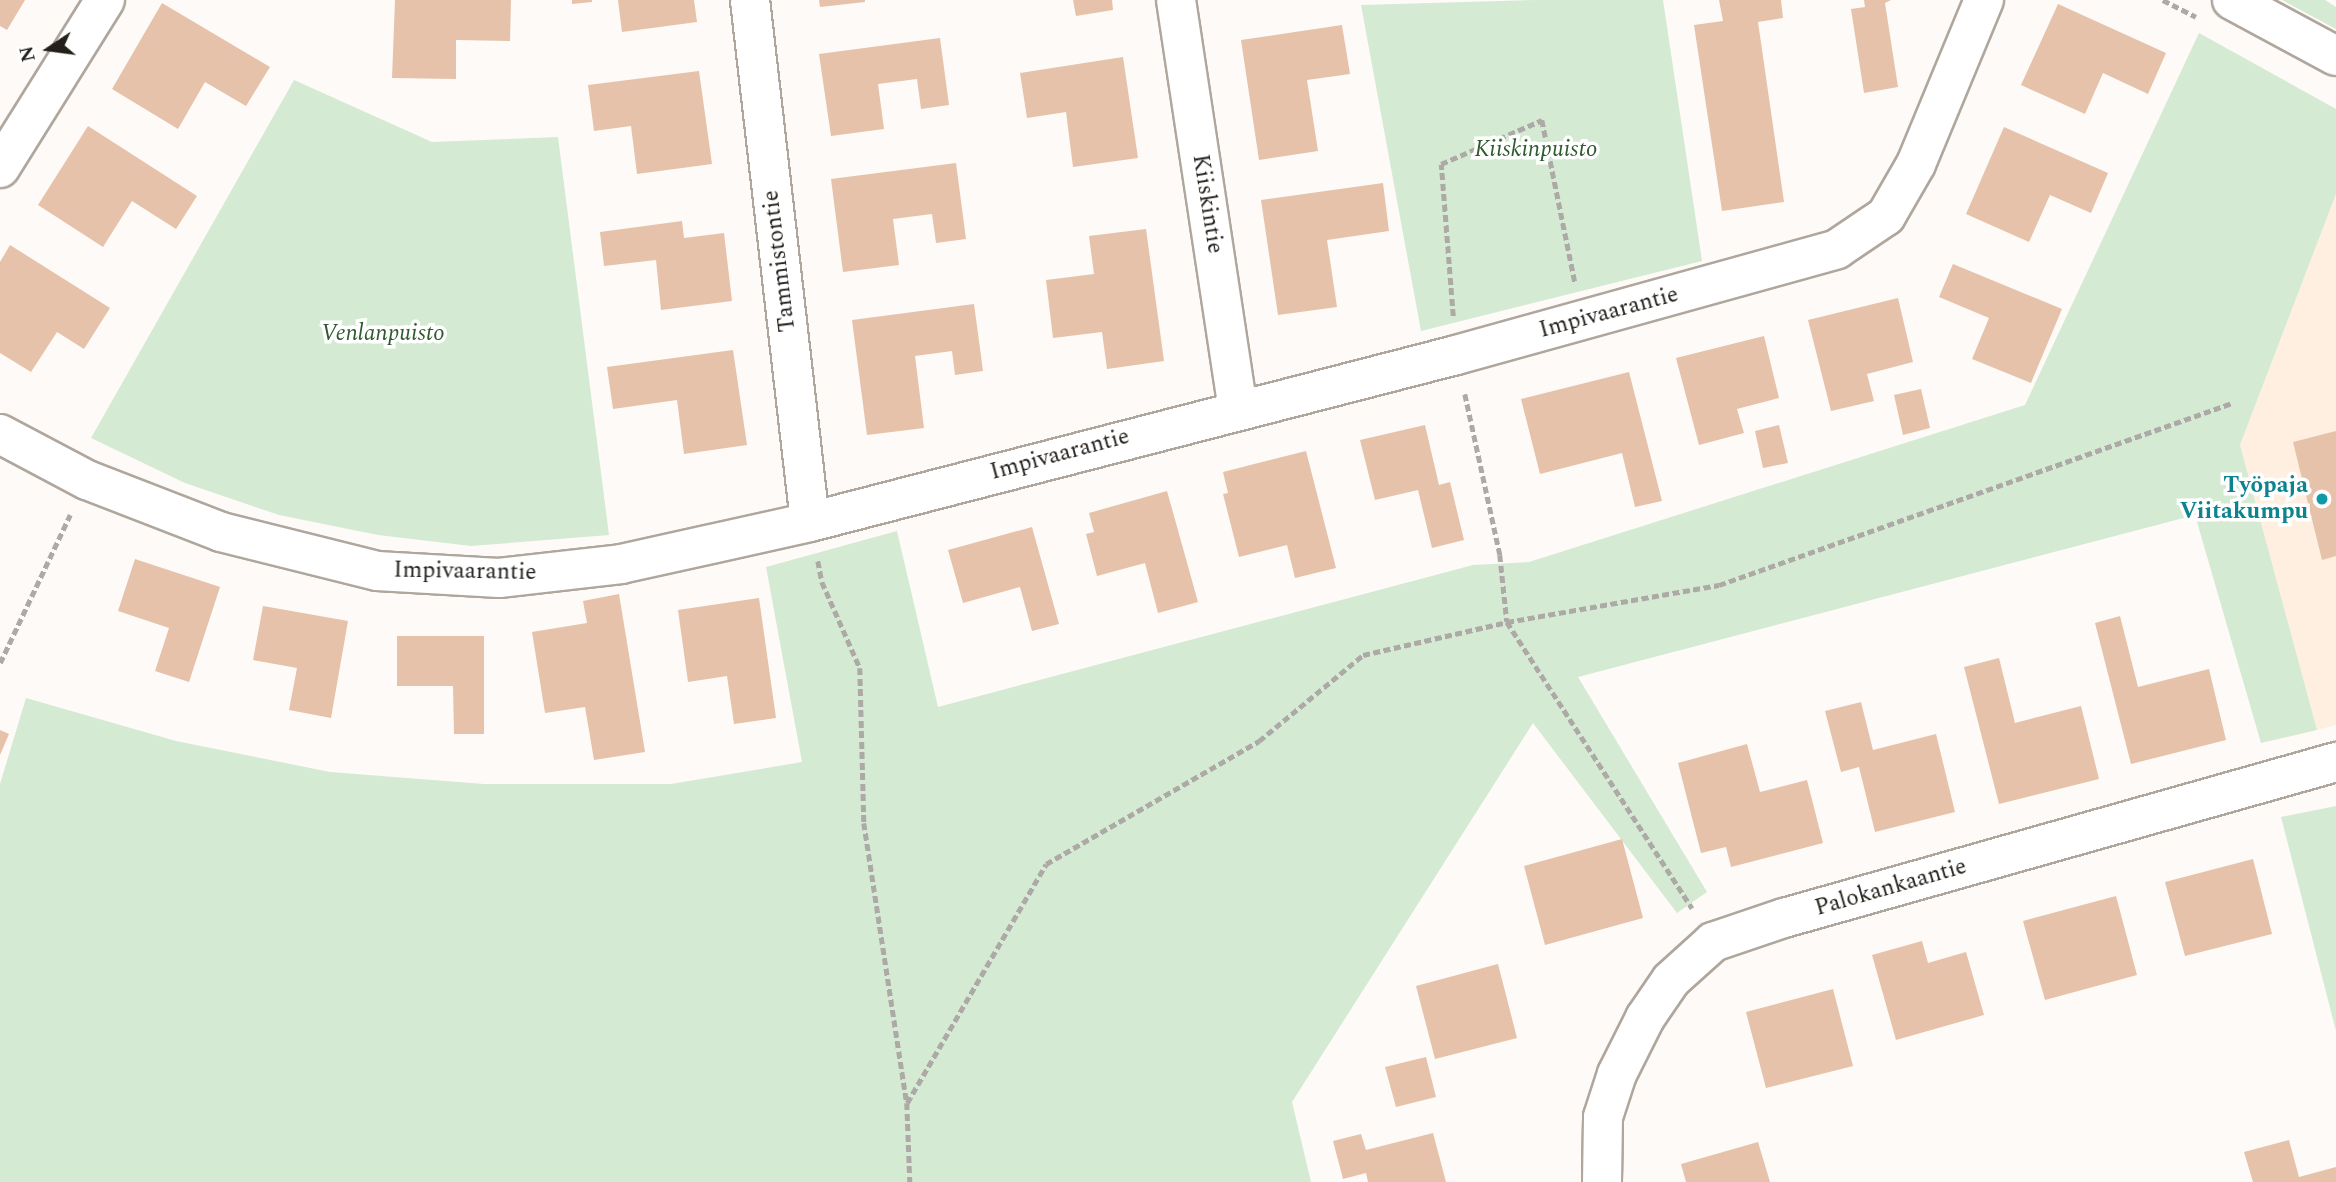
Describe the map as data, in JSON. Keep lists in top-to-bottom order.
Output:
{
  "streets": {
    "street": [
      "Kiiskintie",
      "Tammistontie",
      "Impivaarantie",
      "Palokankaantie"
    ]
  },
  "crossings": [
    ["Kiiskintie", "Impivaarantie"],
    ["Tammistontie", "Impivaarantie"]
  ],
  "parks": ["Kiiskinpuisto", "Venlanpuisto"],
  "places": ["Työpaja Viitakumpu"],
  "north": "left"
}
